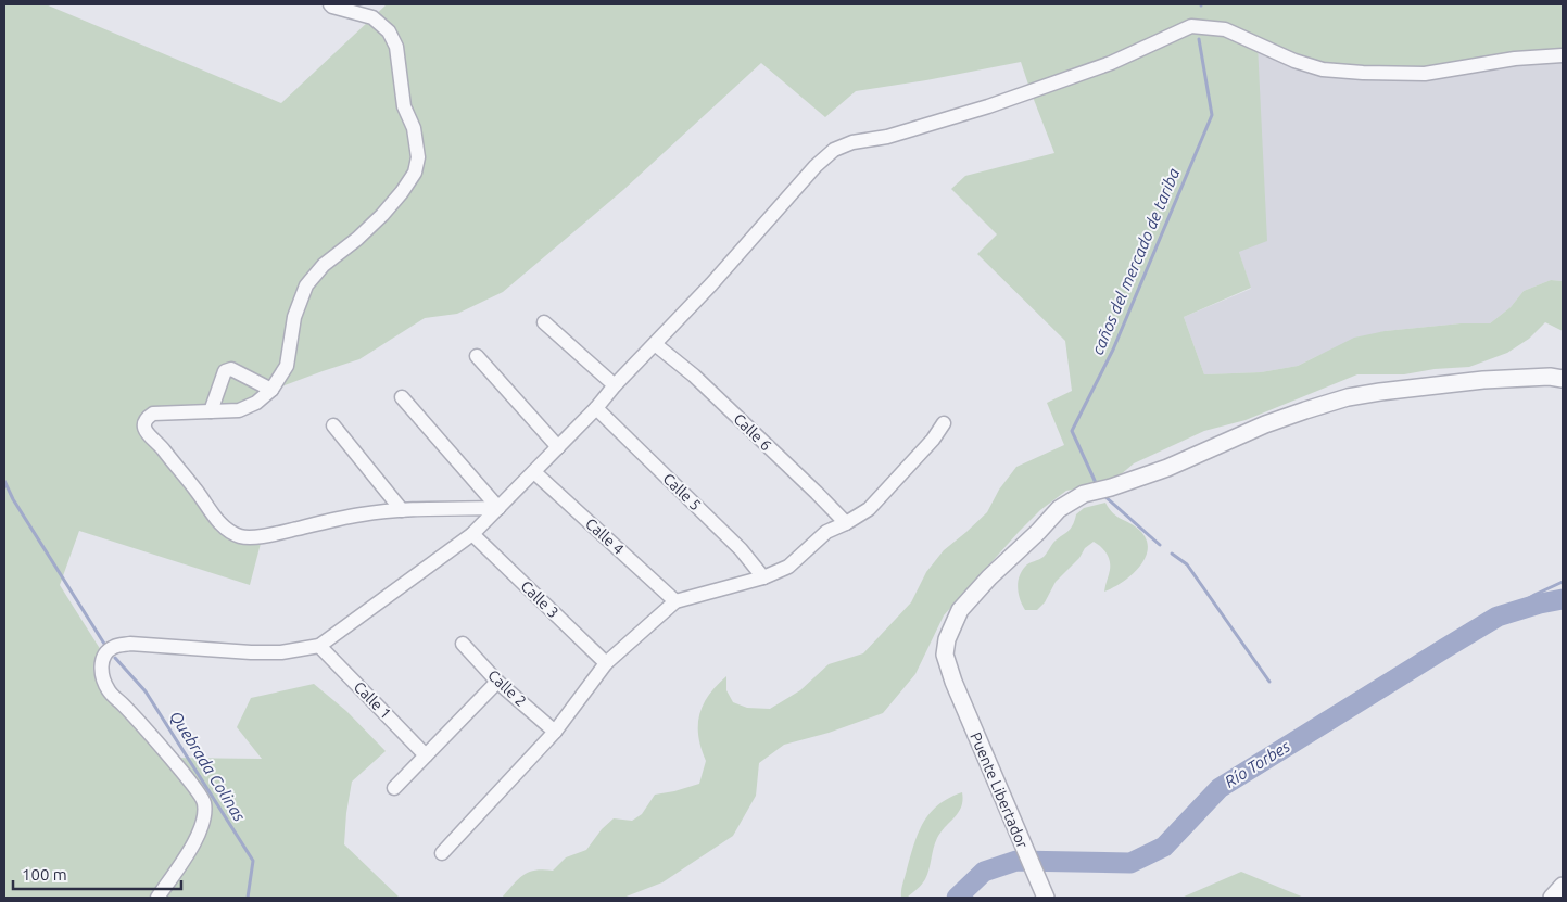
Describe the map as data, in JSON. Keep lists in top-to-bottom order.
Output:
{
  "streets": {
    "street": [
      "Calle 6",
      "Calle 5",
      "Calle 4",
      "Calle 3",
      "Calle 2",
      "Calle 1",
      "Puente Libertador"
    ]
  },
  "water": ["caños del mercado de tariba", "Río Torbes", "Quebrada Colinas"],
  "scale_bar": "100 m"
}
